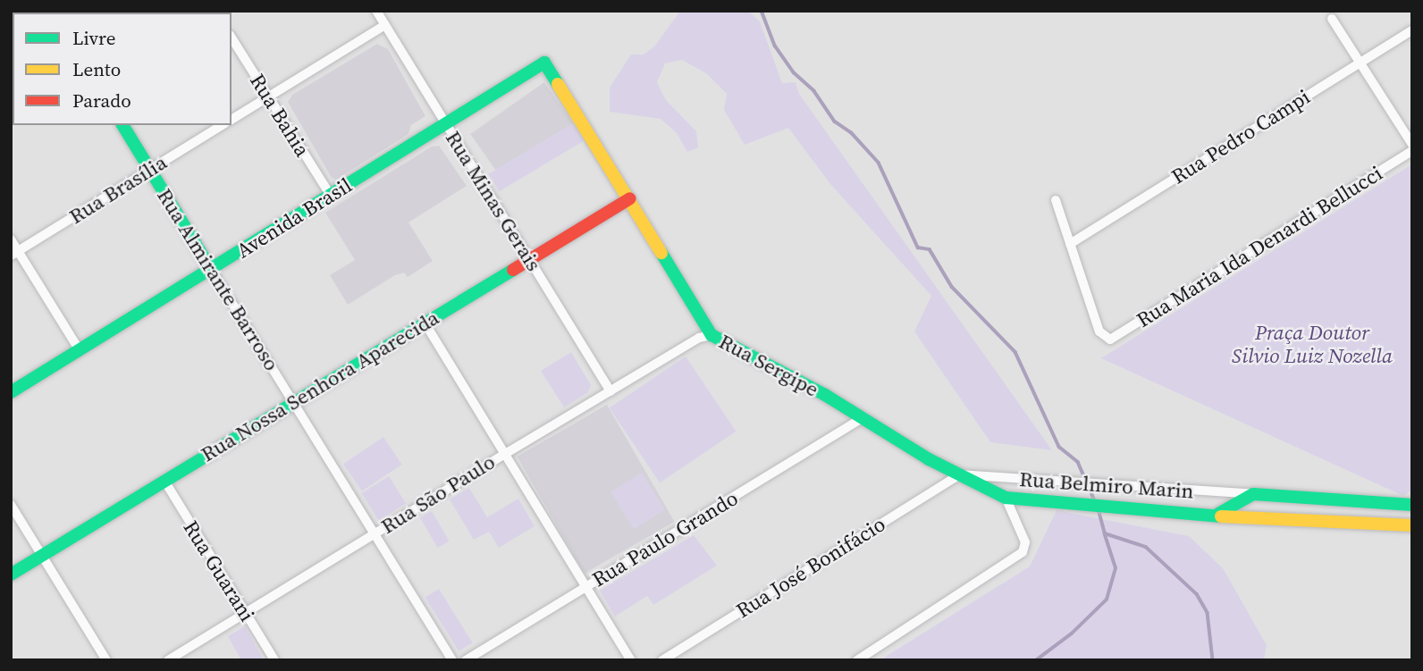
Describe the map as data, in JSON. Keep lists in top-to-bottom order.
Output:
{
  "streets": {
    "street": [
      "Rua Bahia",
      "Rua Pedro Campi",
      "Rua Brasília",
      "Rua Minas Gerais",
      "Avenida Brasil",
      "Rua Maria Ida Denardi Bellucci",
      "Rua Almirante Barroso",
      "Rua Sergipe",
      "Rua Nossa Senhora Aparecida",
      "Rua Belmiro Marin",
      "Rua São Paulo",
      "Rua Paulo Grando",
      "Rua José Bonifácio",
      "Rua Guarani"
    ]
  },
  "crossings": [
    ["Rua Bahia", "Avenida Brasil"],
    ["Rua Pedro Campi", "Rua Maria Ida Denardi Bellucci"],
    ["Rua Brasília", "Rua Almirante Barroso"],
    ["Rua Minas Gerais", "Avenida Brasil"],
    ["Rua Minas Gerais", "Rua Nossa Senhora Aparecida"],
    ["Rua Minas Gerais", "Rua São Paulo"],
    ["Avenida Brasil", "Rua Almirante Barroso"],
    ["Avenida Brasil", "Rua Sergipe"],
    ["Rua Almirante Barroso", "Rua Nossa Senhora Aparecida"],
    ["Rua Almirante Barroso", "Rua São Paulo"],
    ["Rua Sergipe", "Rua Nossa Senhora Aparecida"],
    ["Rua Sergipe", "Rua Belmiro Marin"],
    ["Rua Sergipe", "Rua São Paulo"],
    ["Rua Sergipe", "Rua Paulo Grando"],
    ["Rua Sergipe", "Rua José Bonifácio"],
    ["Rua Nossa Senhora Aparecida", "Rua Guarani"],
    ["Rua Belmiro Marin", "Rua José Bonifácio"],
    ["Rua São Paulo", "Rua Guarani"]
  ],
  "parks": ["Praça Doutor Silvio Luiz Nozella"],
  "legend": ["Livre", "Lento", "Parado"]
}
